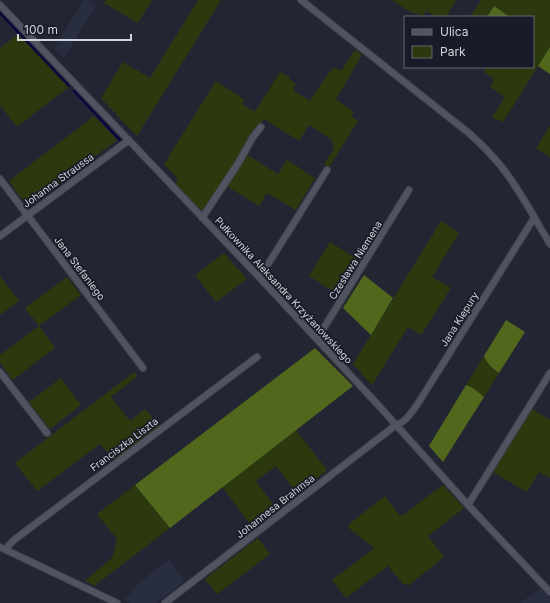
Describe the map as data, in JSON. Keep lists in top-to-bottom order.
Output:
{
  "streets": {
    "street": [
      "Johanna Straussa",
      "Czesława Niemena",
      "Jana Stefaniego",
      "Pułkownika Aleksandra Krzyżanowskiego",
      "Jana Kiepury",
      "Franciszka Liszta",
      "Johannesa Brahmsa"
    ]
  },
  "crossings": [
    ["Johanna Straussa", "Jana Stefaniego"],
    ["Johanna Straussa", "Pułkownika Aleksandra Krzyżanowskiego"],
    ["Czesława Niemena", "Pułkownika Aleksandra Krzyżanowskiego"],
    ["Pułkownika Aleksandra Krzyżanowskiego", "Jana Kiepury"],
    ["Pułkownika Aleksandra Krzyżanowskiego", "Johannesa Brahmsa"],
    ["Jana Kiepury", "Johannesa Brahmsa"]
  ],
  "legend": ["Ulica", "Park"],
  "scale_bar": "100 m"
}
